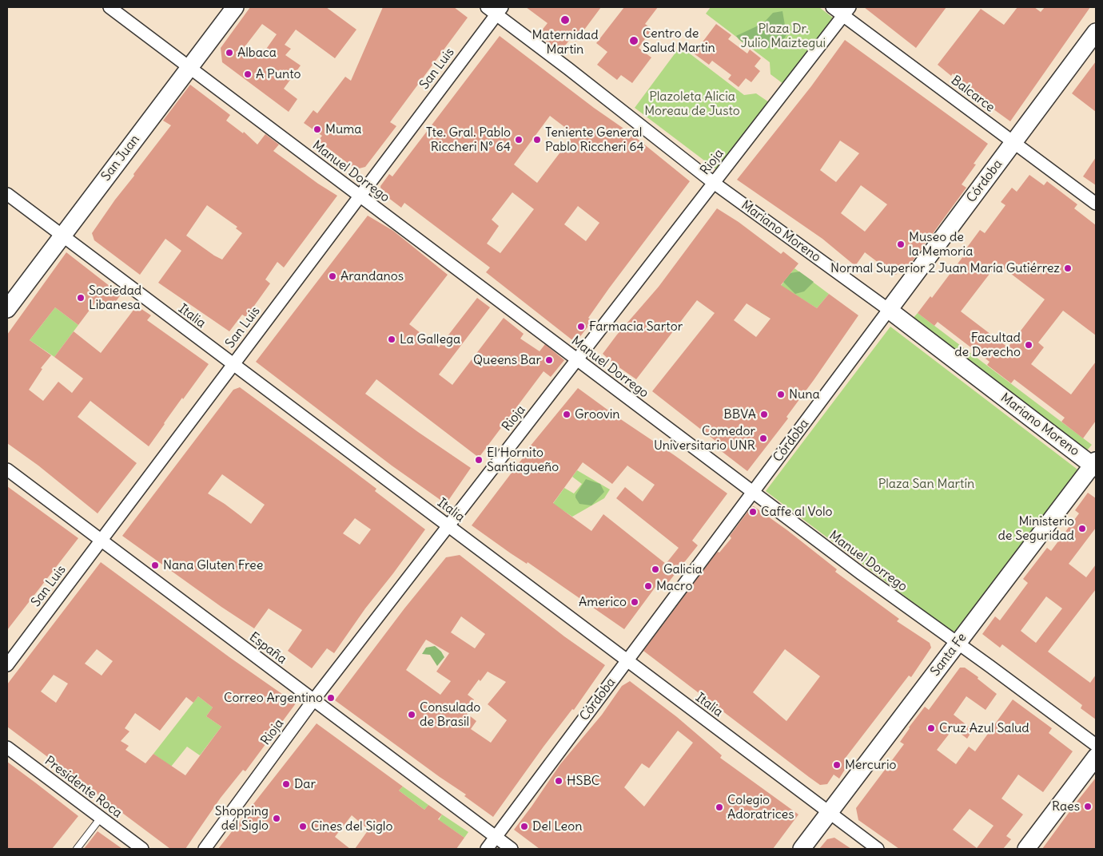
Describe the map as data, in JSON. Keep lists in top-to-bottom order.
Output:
{
  "streets": {
    "main road": [
      "San Juan",
      "Córdoba",
      "Mariano Moreno",
      "Santa Fe"
    ],
    "street": [
      "San Luis",
      "Balcarce",
      "Rioja",
      "Manuel Dorrego",
      "Italia",
      "España",
      "Presidente Roca"
    ]
  },
  "crossings": [
    ["San Luis", "Manuel Dorrego"],
    ["San Luis", "Mariano Moreno"],
    ["San Luis", "Italia"],
    ["San Luis", "España"],
    ["Balcarce", "Rioja"],
    ["Balcarce", "Córdoba"],
    ["San Juan", "Manuel Dorrego"],
    ["San Juan", "Italia"],
    ["Rioja", "Manuel Dorrego"],
    ["Rioja", "Mariano Moreno"],
    ["Rioja", "Italia"],
    ["Rioja", "España"],
    ["Manuel Dorrego", "Córdoba"],
    ["Manuel Dorrego", "Santa Fe"],
    ["Córdoba", "Mariano Moreno"],
    ["Córdoba", "Italia"],
    ["Córdoba", "España"],
    ["Mariano Moreno", "Santa Fe"],
    ["Italia", "Santa Fe"]
  ],
  "parks": ["Plaza Dr. Julio Maiztegui", "Plazoleta Alicia Moreau de Justo", "Plaza San Martín"],
  "places": [
    "Maternidad Martin",
    "Centro de Salud Martin",
    "Albaca",
    "A Punto",
    "Muma",
    "Tte. Gral. Pablo Riccheri N° 64",
    "Teniente General Pablo Riccheri 64",
    "Museo de la Memoria",
    "Normal Superior 2 Juan María Gutiérrez",
    "Arandanos",
    "Sociedad Libanesa",
    "Farmacia Sartor",
    "La Gallega",
    "Facultad de Derecho",
    "Queens Bar",
    "Nuna",
    "Groovin",
    "BBVA",
    "Comedor Universitario UNR",
    "El Hornito Santiagueño",
    "Caffe al Volo",
    "Ministerio de Seguridad",
    "Nana Gluten Free",
    "Galicia",
    "Macro",
    "Americo",
    "Correo Argentino",
    "Consulado de Brasil",
    "Cruz Azul Salud",
    "Mercurio",
    "HSBC",
    "Dar",
    "Raes",
    "Colegio Adoratrices",
    "Shopping del Siglo",
    "Cines del Siglo",
    "Del Leon"
  ]
}
